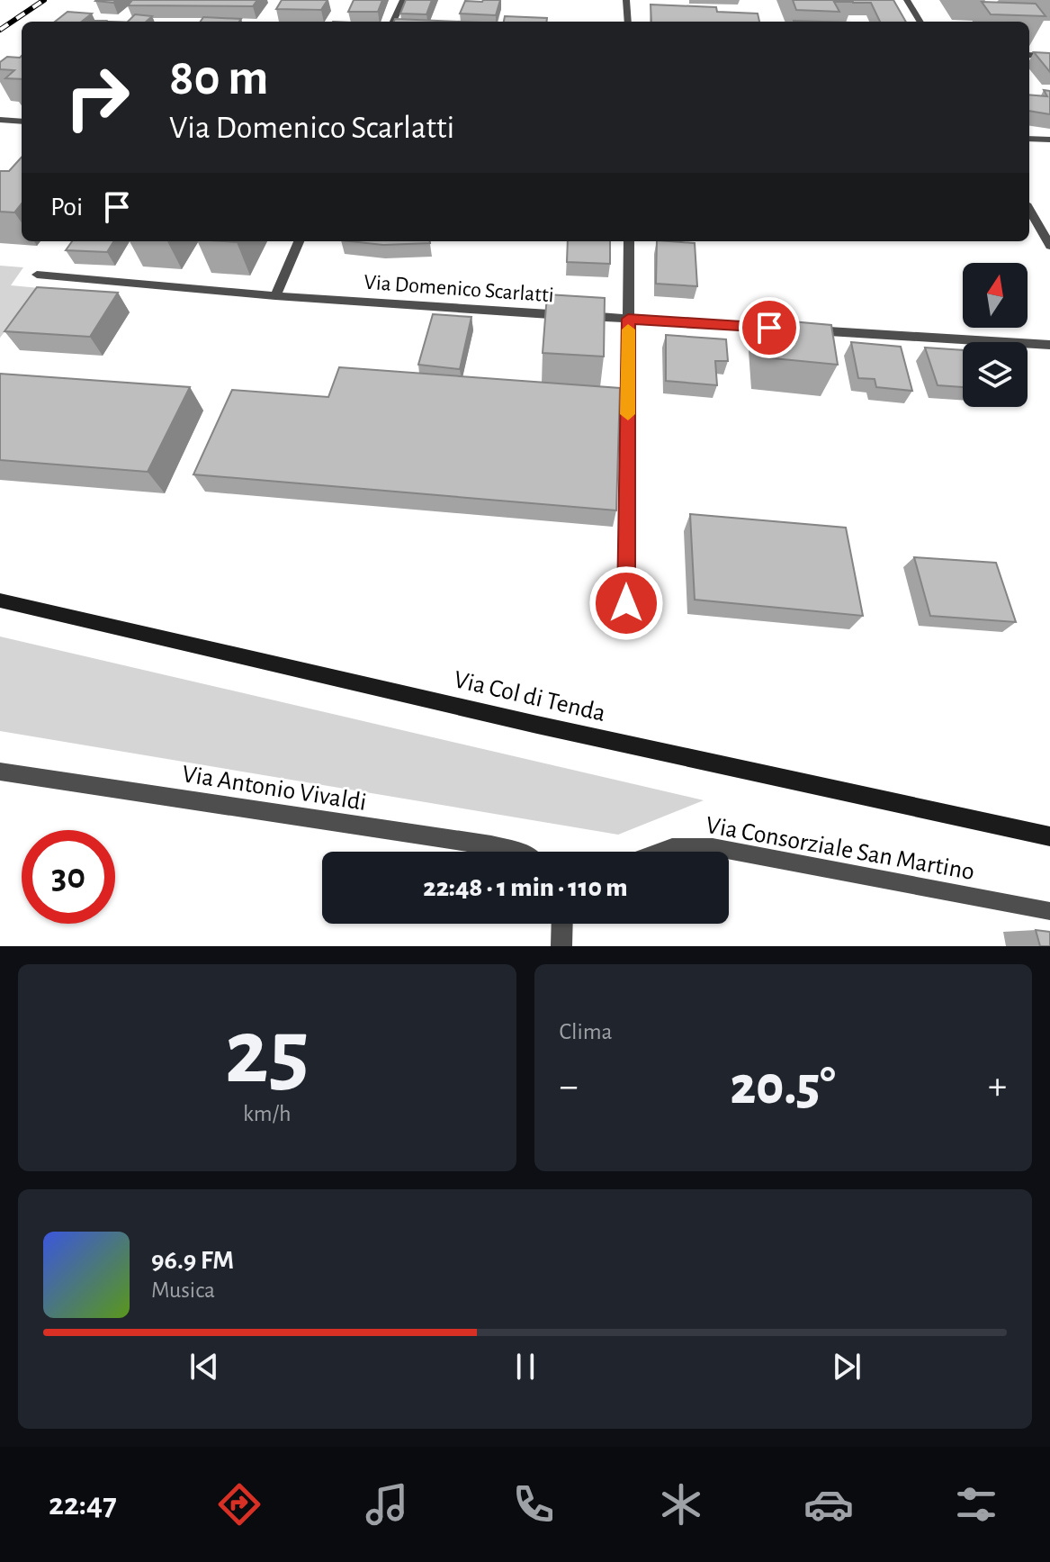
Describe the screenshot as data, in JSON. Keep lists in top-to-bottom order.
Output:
{
  "streets": {
    "main road": ["Via Col di Tenda"],
    "street": ["Via Domenico Scarlatti", "Via Antonio Vivaldi"],
    "lane": ["Via Consorziale San Martino"]
  },
  "north": "top",
  "page": {
    "turn": ["80 m", "Via Domenico Scarlatti"],
    "then": "Poi",
    "limit": "30",
    "trip": "22:48 · 1 min · 110 m",
    "tile": [
      ["25", "km/h"],
      "Clima"
    ],
    "heat": ["−", "20.5°", "+"],
    "song": ["96.9 FM", "Musica"],
    "tabs": "22:47"
  }
}
